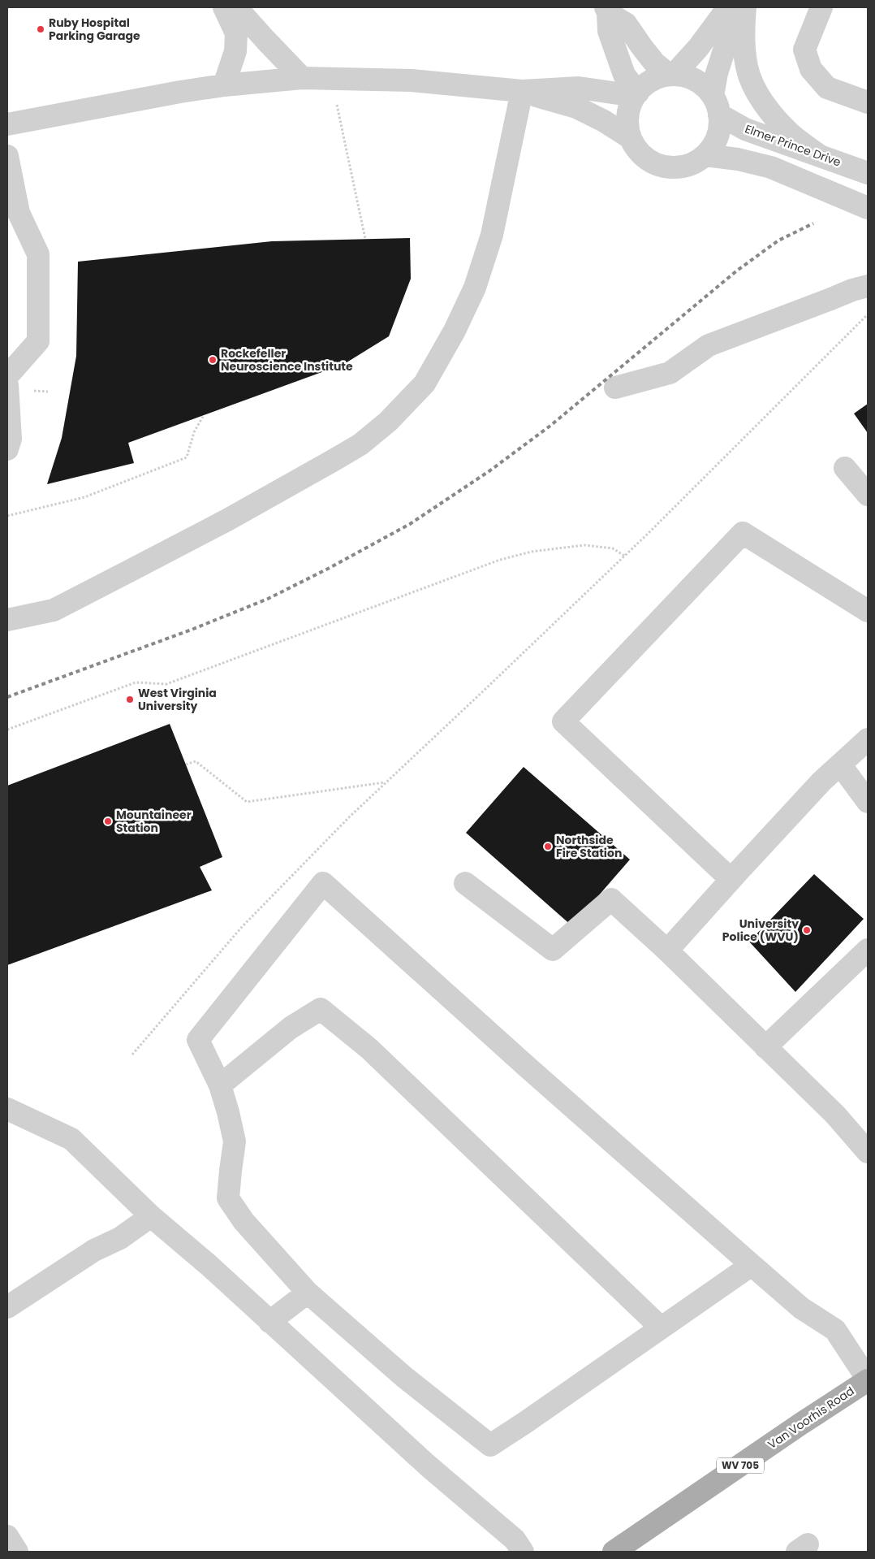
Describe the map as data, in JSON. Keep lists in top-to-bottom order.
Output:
{
  "streets": {
    "main road": ["Van Voorhis Road", "WV 705"],
    "street": ["Elmer Prince Drive"]
  },
  "places": [
    "Ruby Hospital Parking Garage",
    "Rockefeller Neuroscience Institute",
    "West Virginia University",
    "Mountaineer Station",
    "Northside Fire Station",
    "University Police (WVU)"
  ]
}
